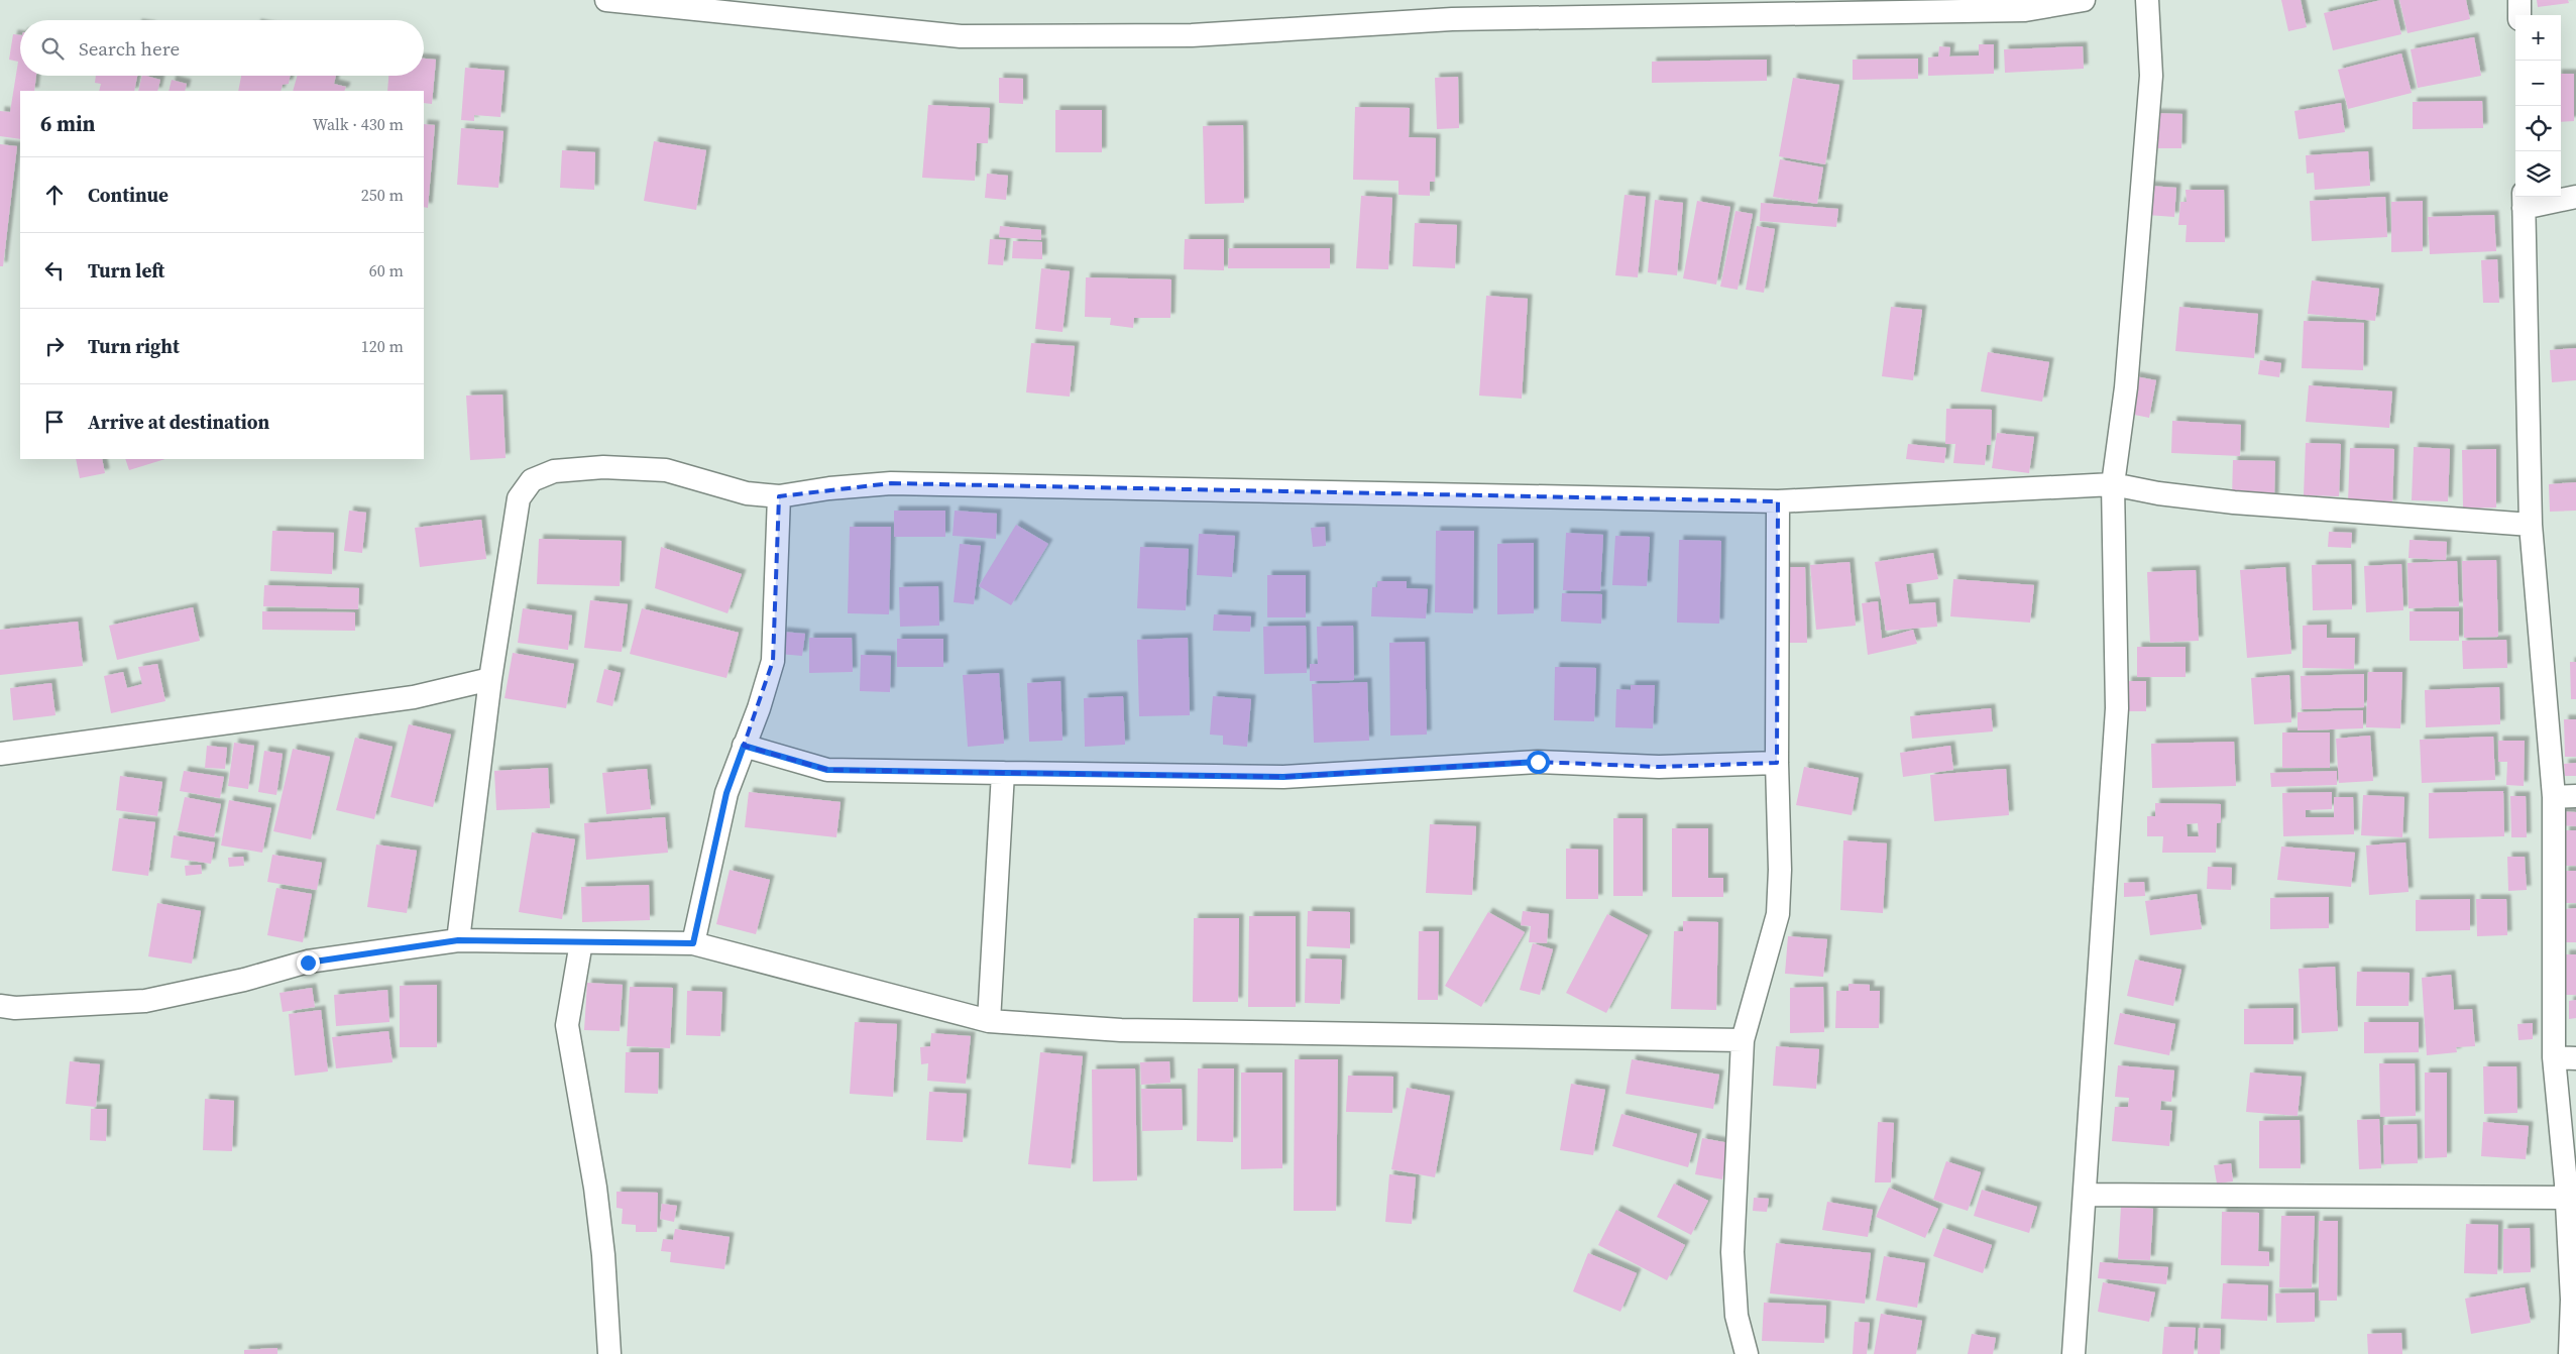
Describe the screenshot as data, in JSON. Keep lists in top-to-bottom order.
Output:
{
  "page": {
    "map_buttons": ["+", "−"],
    "search": "Search here",
    "heading": ["6 min", "Walk · 430 m"],
    "list": [
      ["Continue", "250 m"],
      ["Turn left", "60 m"],
      ["Turn right", "120 m"],
      "Arrive at destination"
    ]
  }
}
